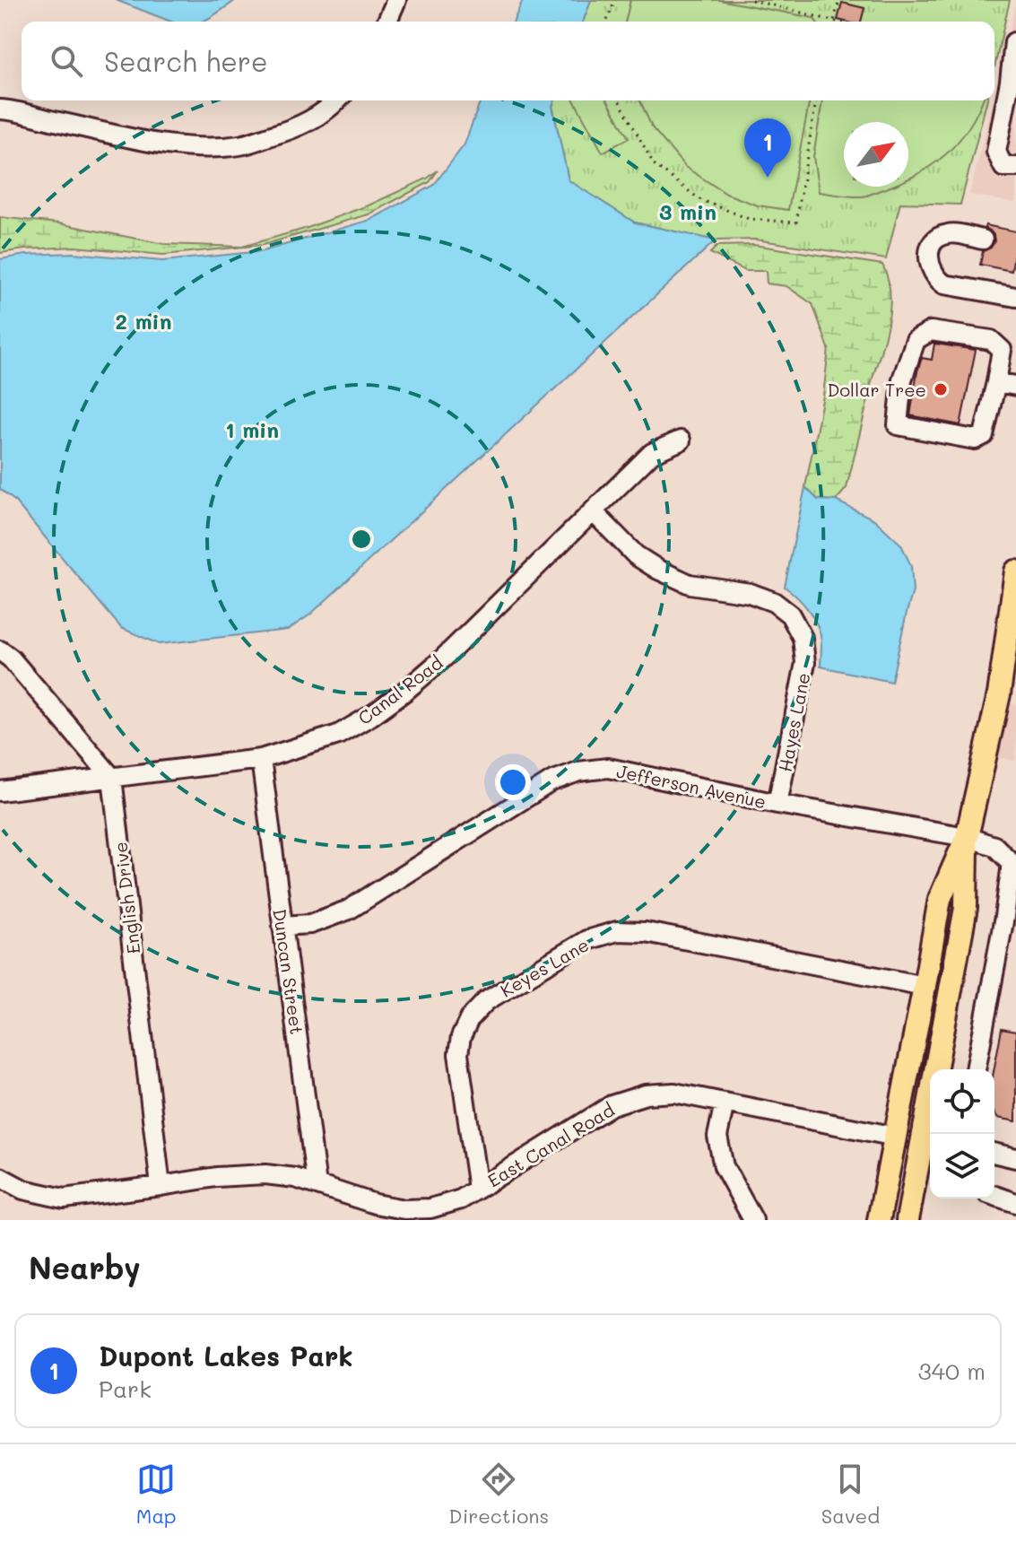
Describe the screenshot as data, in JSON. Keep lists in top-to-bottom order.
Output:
{
  "streets": {
    "street": [
      "Canal Road",
      "Hayes Lane",
      "Jefferson Avenue",
      "English Drive",
      "Keyes Lane",
      "Duncan Street",
      "East Canal Road"
    ]
  },
  "crossings": [
    ["Canal Road", "Hayes Lane"],
    ["Canal Road", "English Drive"],
    ["Canal Road", "Duncan Street"],
    ["Hayes Lane", "Jefferson Avenue"],
    ["Jefferson Avenue", "Duncan Street"],
    ["English Drive", "East Canal Road"],
    ["Keyes Lane", "East Canal Road"],
    ["Duncan Street", "East Canal Road"]
  ],
  "places": ["Dollar Tree"],
  "north": "top right",
  "page": {
    "search": "Search here",
    "pins": "1",
    "heading": "Nearby",
    "list": [
      {
        "mark": "1",
        "name": "Dupont Lakes Park",
        "note": "Park",
        "value": "340 m"
      }
    ],
    "nav": ["Map", "Directions", "Saved"]
  },
  "rings": ["3 min", "2 min", "1 min"]
}
